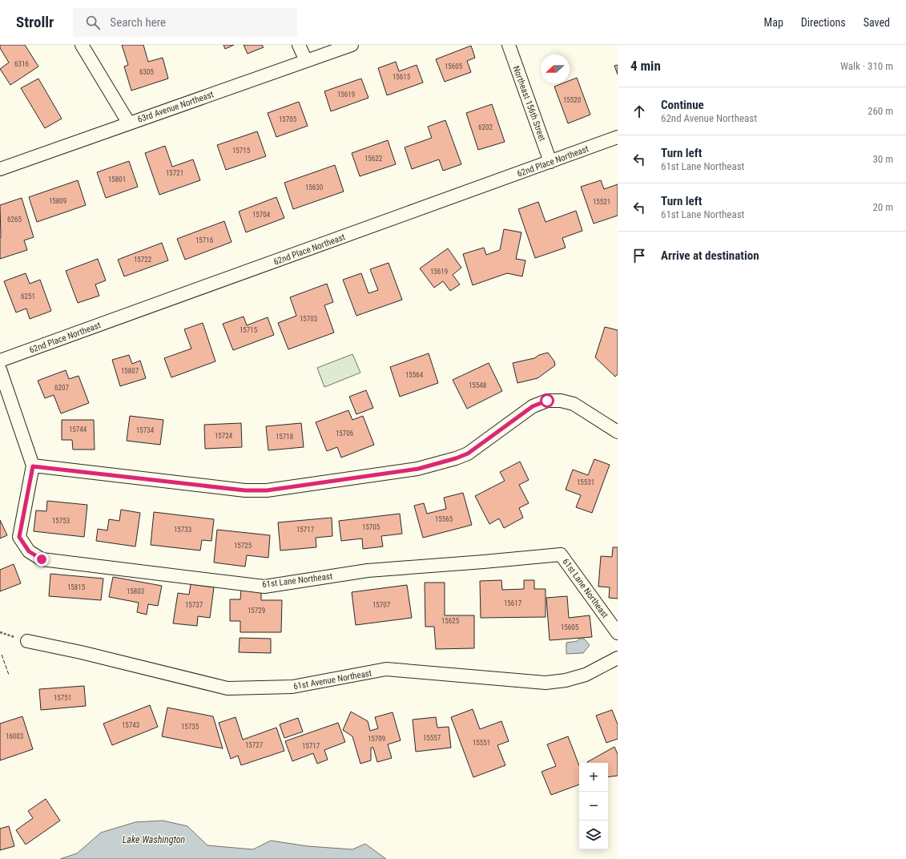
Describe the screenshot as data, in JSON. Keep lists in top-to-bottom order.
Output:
{
  "streets": {
    "street": [
      "Northeast 156th Street",
      "63rd Avenue Northeast",
      "62nd Place Northeast",
      "61st Lane Northeast",
      "61st Avenue Northeast"
    ]
  },
  "crossings": [
    ["Northeast 156th Street", "62nd Place Northeast"]
  ],
  "water": ["Lake Washington"],
  "house_numbers": [
    "6316",
    "15605",
    "6305",
    "15615",
    "15619",
    "15520",
    "15705",
    "6202",
    "15715",
    "15622",
    "15721",
    "15801",
    "15630",
    "15809",
    "15521",
    "15704",
    "6265",
    "15716",
    "15722",
    "15619",
    "6251",
    "15703",
    "15715",
    "15807",
    "15564",
    "15548",
    "6207",
    "15744",
    "15734",
    "15706",
    "15724",
    "15718",
    "15531",
    "15565",
    "15753",
    "15705",
    "15733",
    "15717",
    "15725",
    "15815",
    "15803",
    "15617",
    "15737",
    "15707",
    "15729",
    "15625",
    "15605",
    "15751",
    "15743",
    "15735",
    "16003",
    "15557",
    "15709",
    "15551",
    "15727",
    "15717"
  ],
  "north": "left",
  "page": {
    "header": "Strollr",
    "search": "Search here",
    "nav": ["Map", "Directions", "Saved"],
    "heading": ["4 min", "Walk · 310 m"],
    "list": [
      ["Continue", "62nd Avenue Northeast", "260 m"],
      ["Turn left", "61st Lane Northeast", "30 m"],
      ["Turn left", "61st Lane Northeast", "20 m"],
      "Arrive at destination"
    ],
    "map_buttons": ["+", "−"]
  }
}
